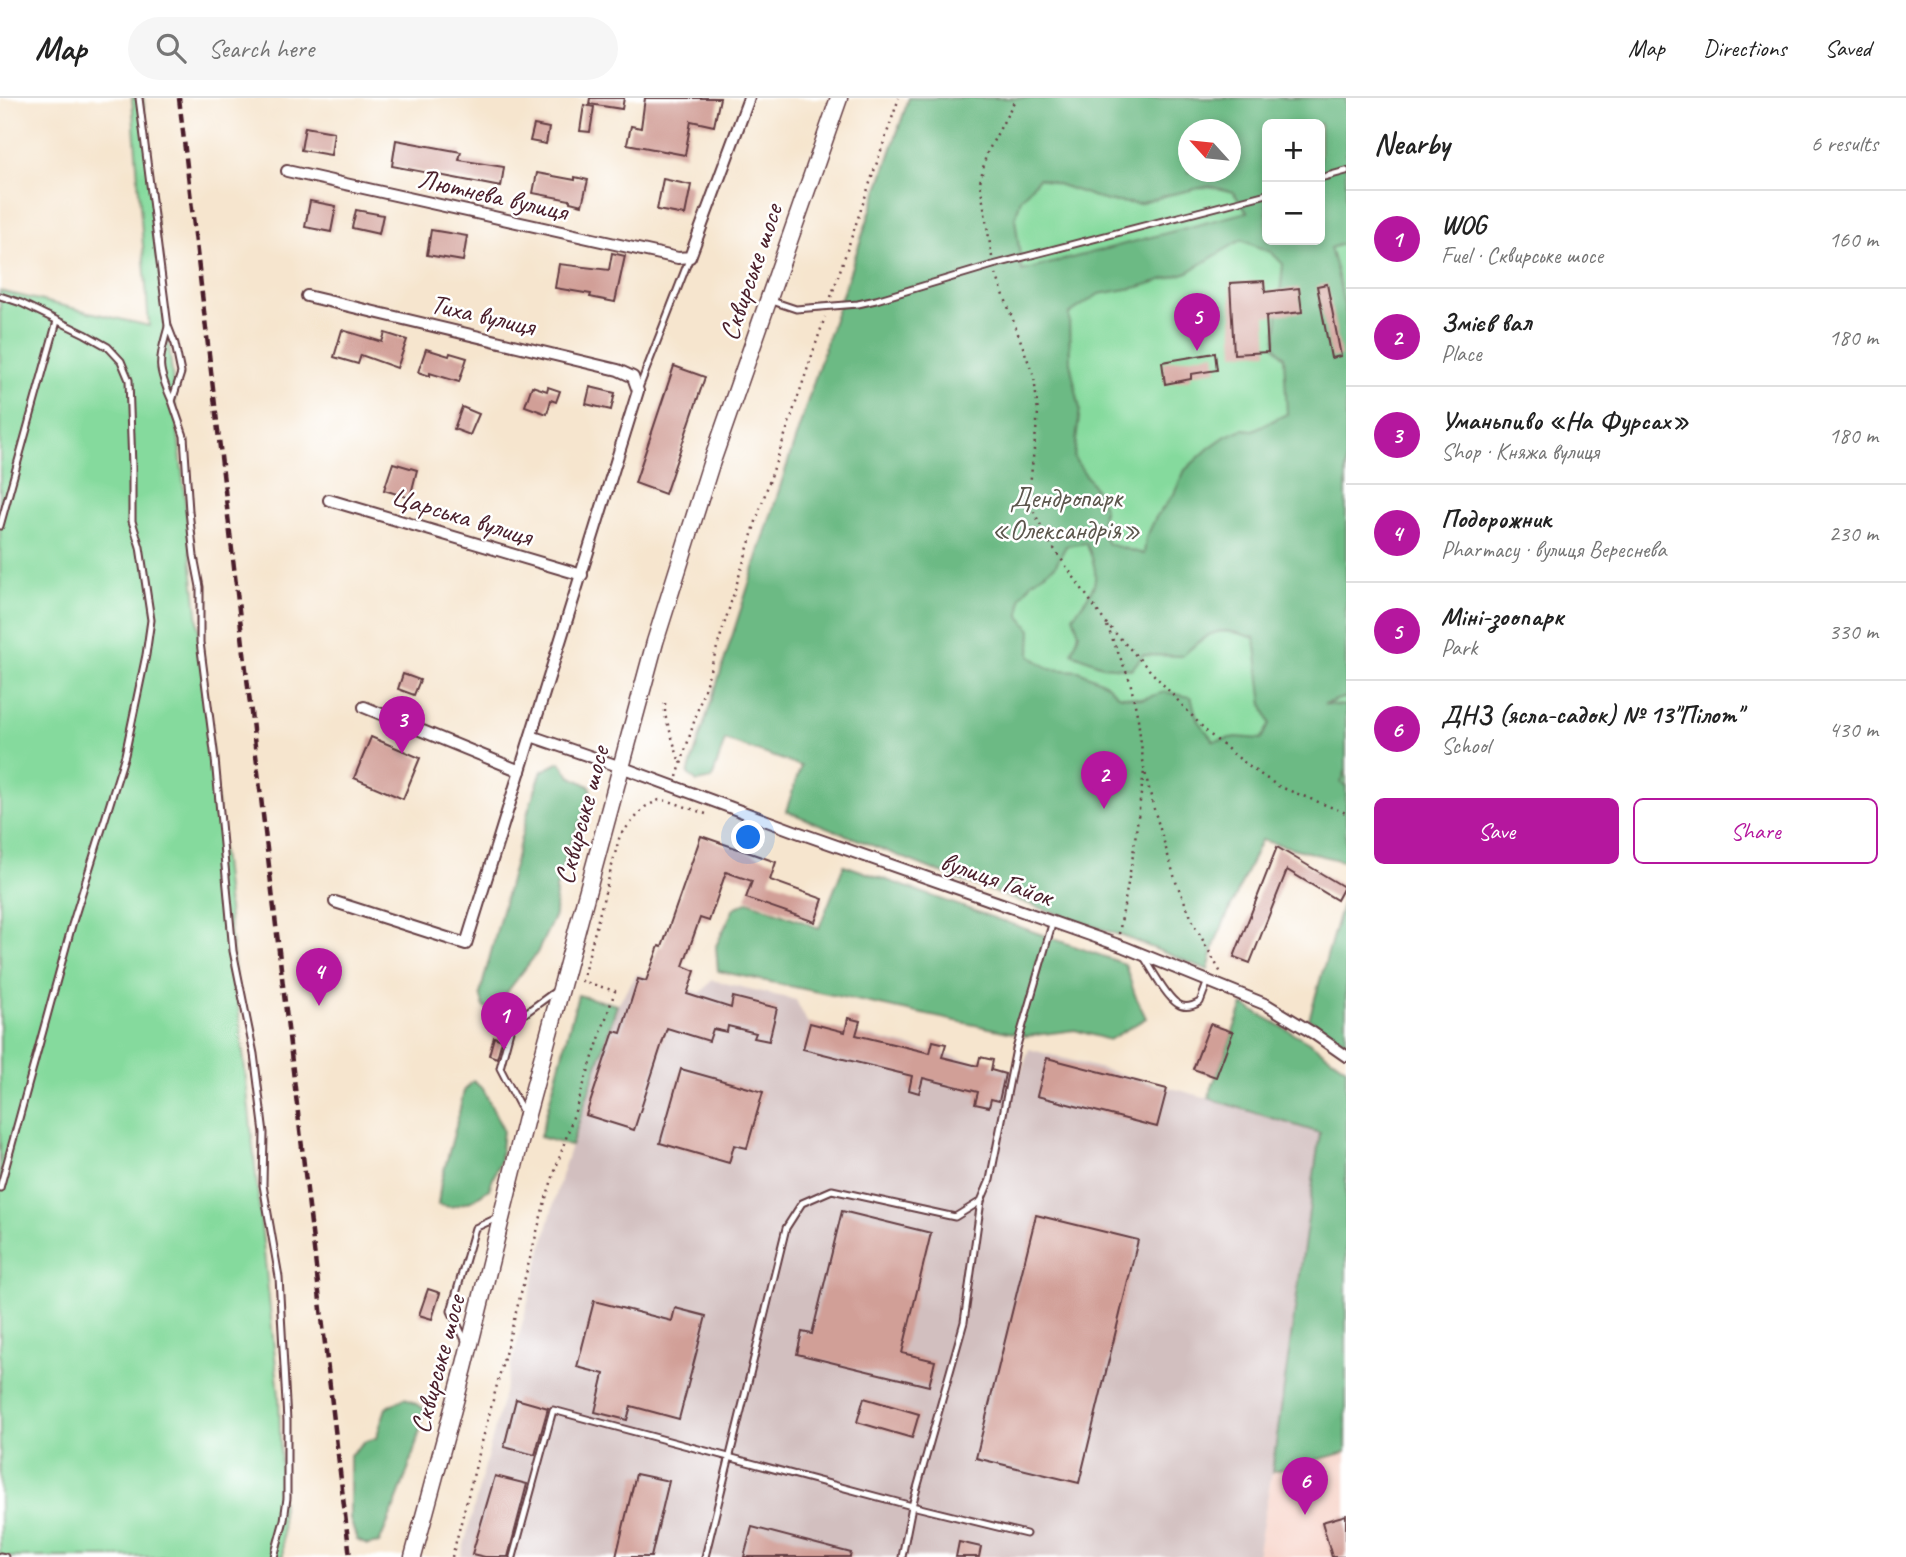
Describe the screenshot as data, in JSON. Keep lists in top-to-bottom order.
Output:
{
  "streets": {
    "main road": ["Сквирське шосе"],
    "street": [
      "Лютнева вулиця",
      "Тиха вулиця",
      "Царська вулиця",
      "вулиця Гайок"
    ]
  },
  "crossings": [
    ["Сквирське шосе", "вулиця Гайок"]
  ],
  "parks": ["Дендропарк «Олександрія»"],
  "north": "top left",
  "page": {
    "header": "Map",
    "search": "Search here",
    "nav": ["Map", "Directions", "Saved"],
    "heading": ["Nearby", "6 results"],
    "map_buttons": ["+", "−"],
    "list": [
      {
        "mark": "1",
        "name": "WOG",
        "note": "Fuel · Сквирське шосе",
        "value": "160 m"
      },
      {
        "mark": "2",
        "name": "Змієв вал",
        "note": "Place",
        "value": "180 m"
      },
      {
        "mark": "3",
        "name": "Уманьпиво «На Фурсах»",
        "note": "Shop · Княжа вулиця",
        "value": "180 m"
      },
      {
        "mark": "4",
        "name": "Подорожник",
        "note": "Pharmacy · вулиця Вереснева",
        "value": "230 m"
      },
      {
        "mark": "5",
        "name": "Міні-зоопарк",
        "note": "Park",
        "value": "330 m"
      },
      {
        "mark": "6",
        "name": "ДНЗ (ясла-садок) № 13\"Пілот\"",
        "note": "School",
        "value": "430 m"
      }
    ],
    "pins": [
      "5",
      "3",
      "2",
      "4",
      "1",
      "6"
    ],
    "buttons": ["Save", "Share"]
  }
}
